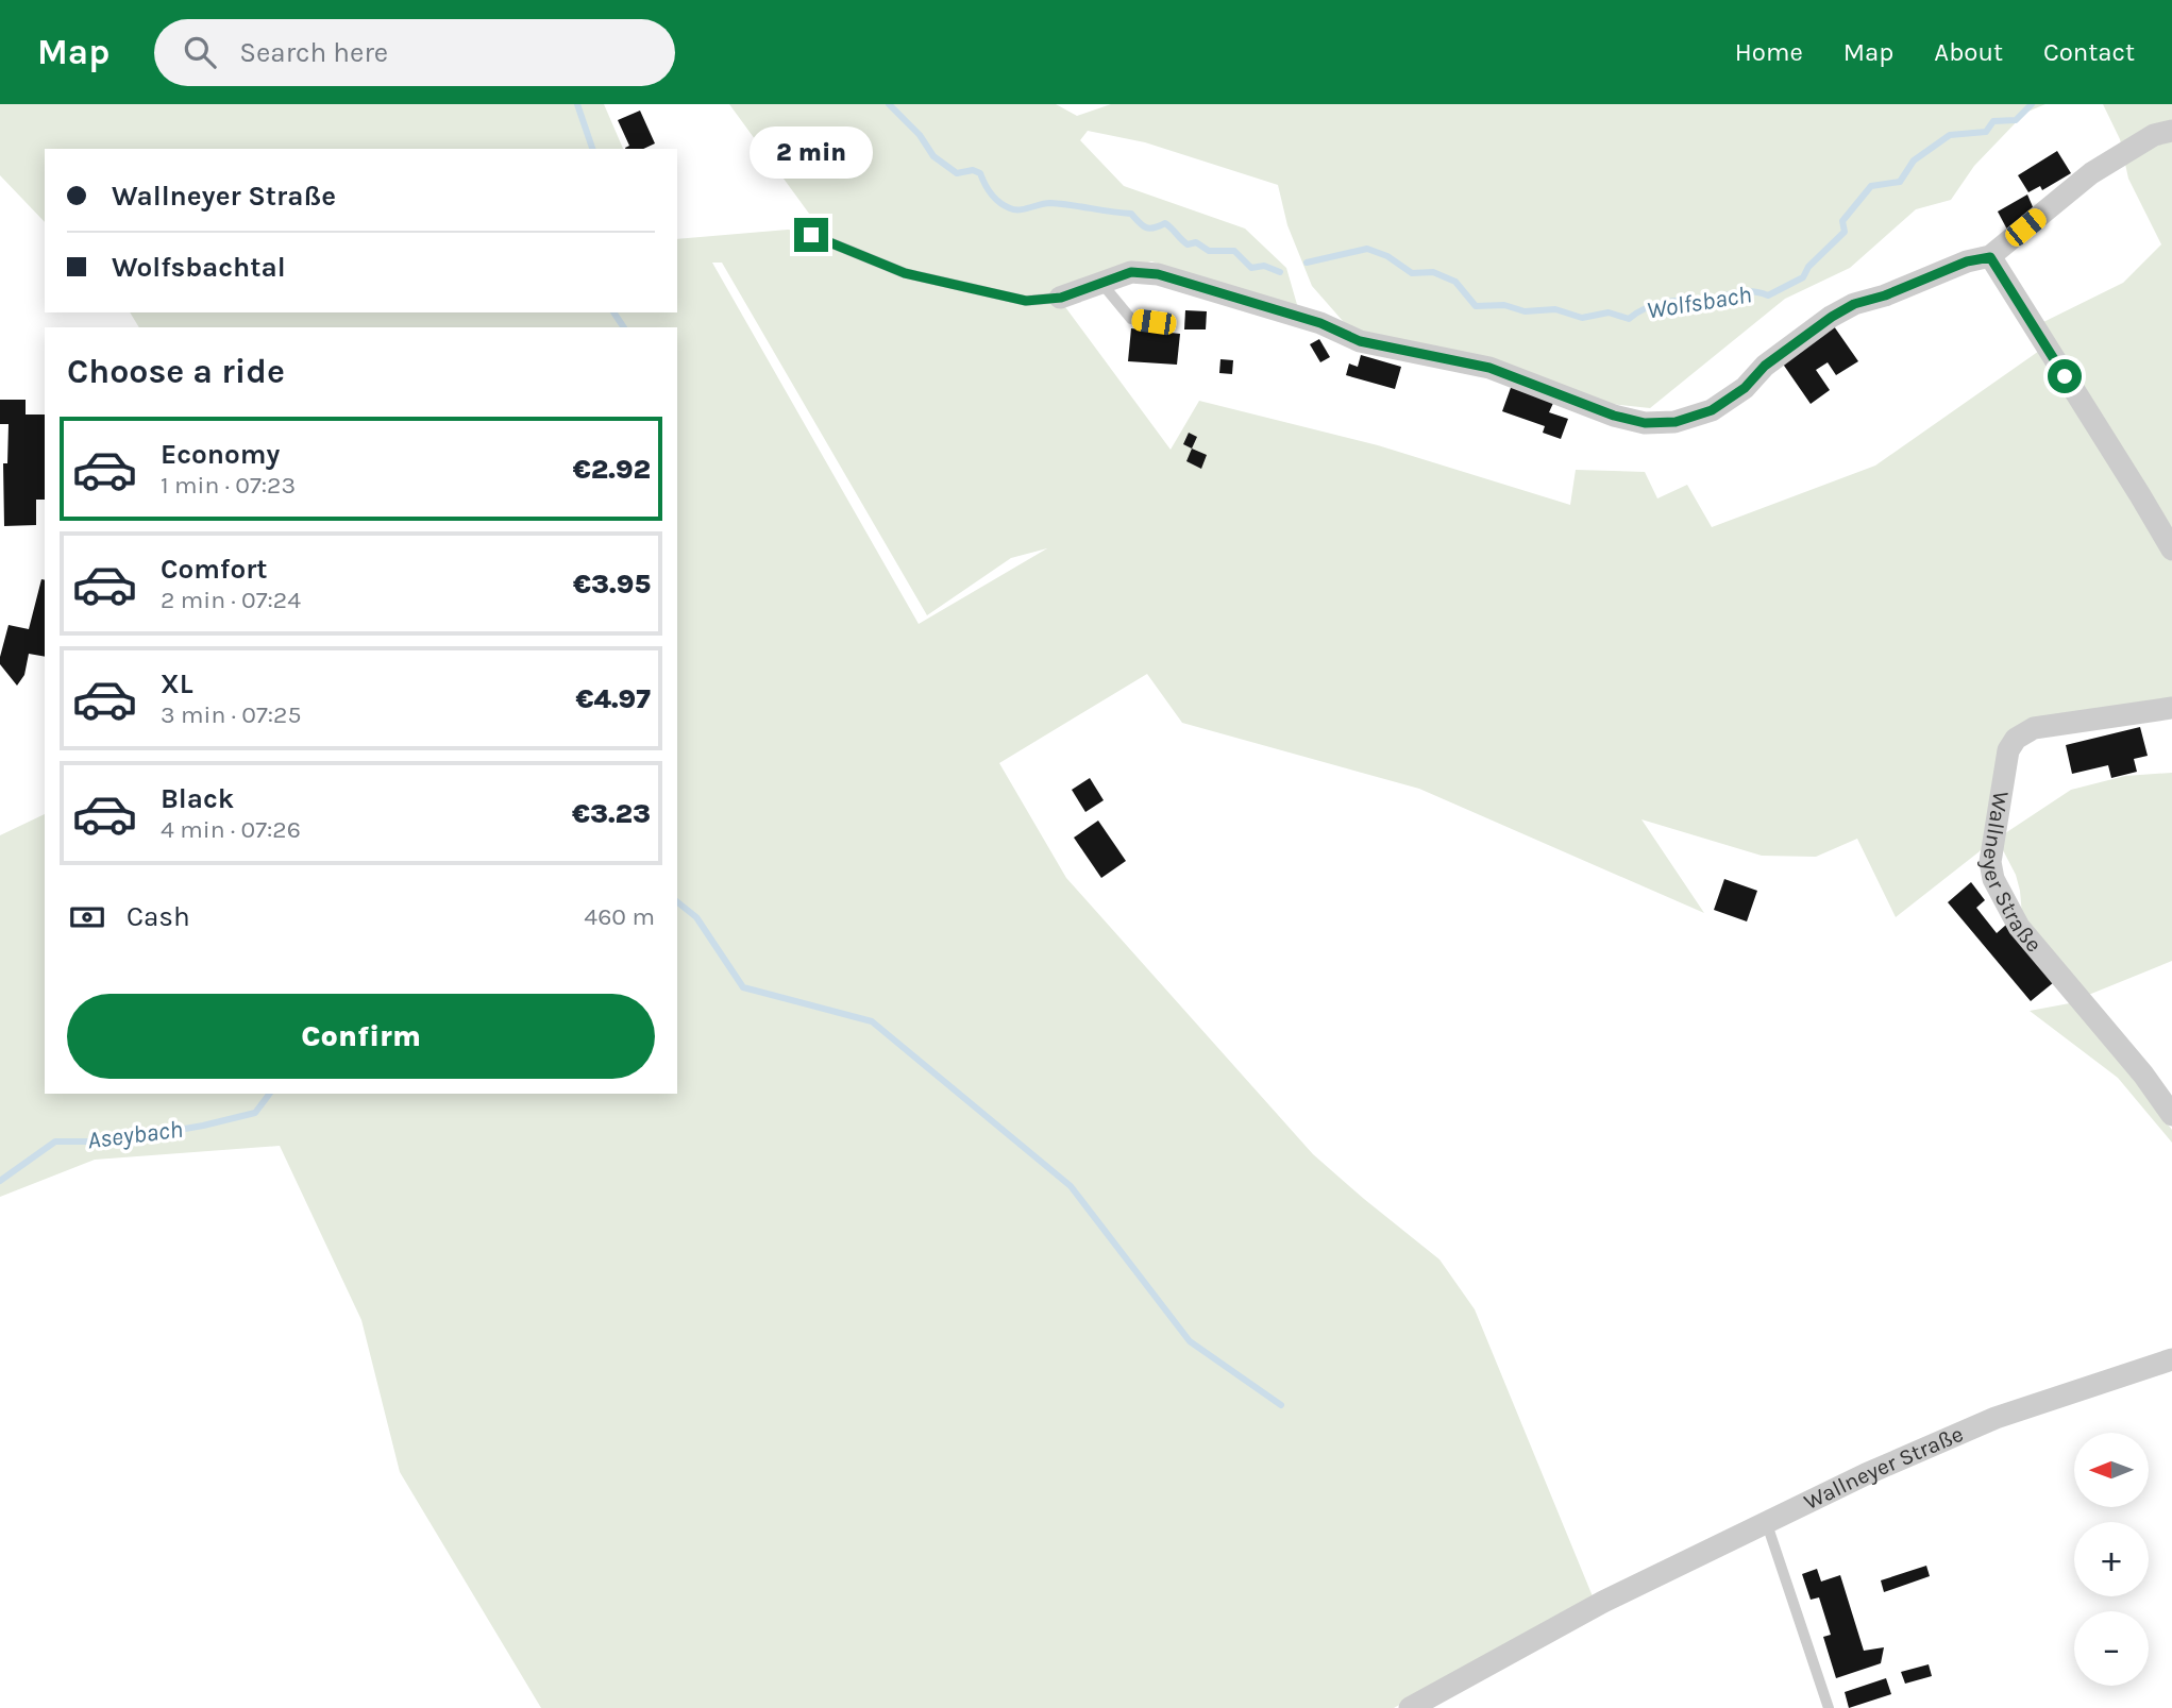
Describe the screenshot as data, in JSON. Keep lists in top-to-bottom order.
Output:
{
  "streets": {
    "street": ["Wallneyer Straße"]
  },
  "water": ["Wolfsbach", "Aseybach"],
  "north": "left",
  "page": {
    "header": "Map",
    "search": "Search here",
    "nav": [
      "Home",
      "Map",
      "About",
      "Contact"
    ],
    "bubble": "2 min",
    "banner": ["Wallneyer Straße", "Wolfsbachtal"],
    "heading": "Choose a ride",
    "list": [
      {
        "name": "Economy",
        "note": "1 min · 07:23",
        "value": "€2.92"
      },
      {
        "name": "Comfort",
        "note": "2 min · 07:24",
        "value": "€3.95"
      },
      {
        "name": "XL",
        "note": "3 min · 07:25",
        "value": "€4.97"
      },
      {
        "name": "Black",
        "note": "4 min · 07:26",
        "value": "€3.23"
      }
    ],
    "pay": ["Cash", "460 m"],
    "buttons": "Confirm",
    "map_buttons": ["+", "−"]
  }
}
